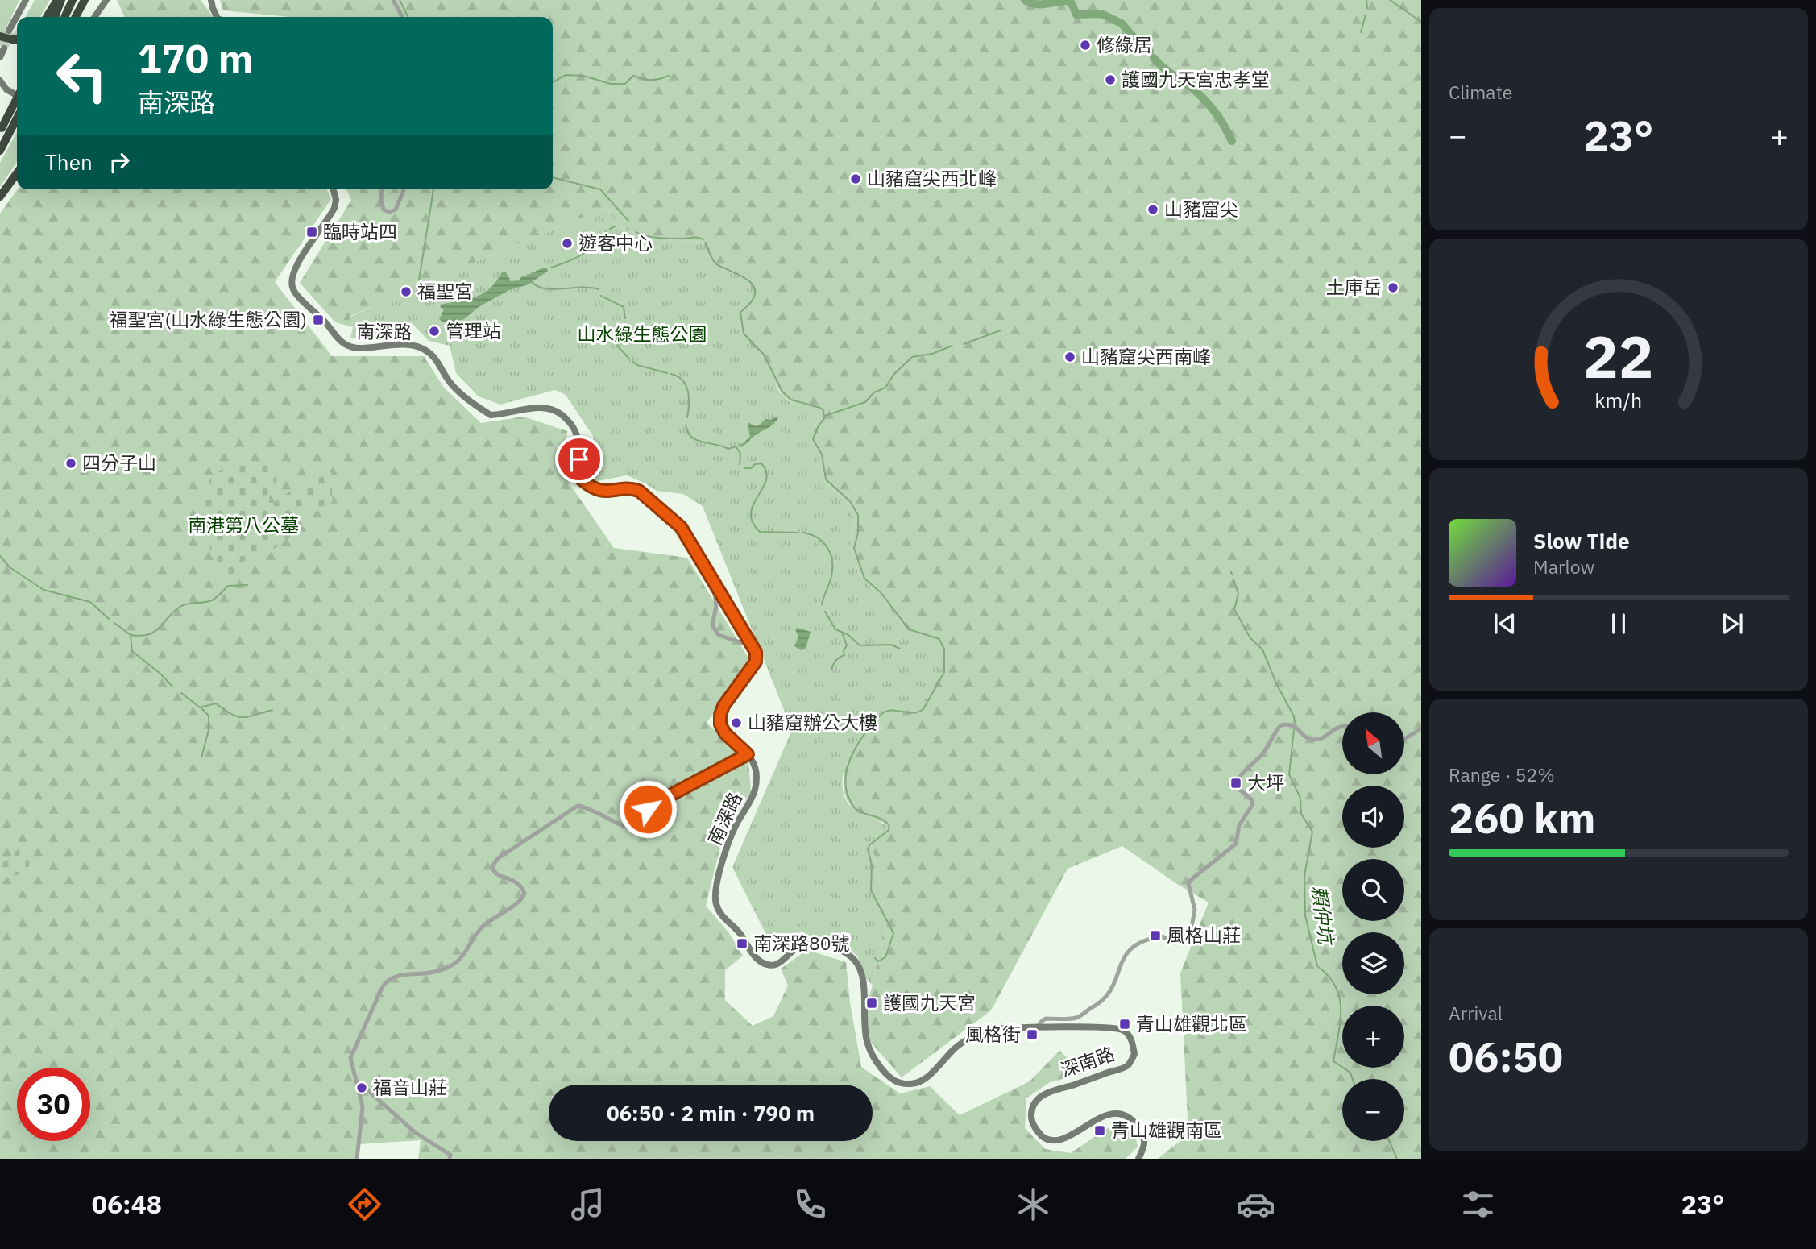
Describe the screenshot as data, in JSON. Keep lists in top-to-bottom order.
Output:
{
  "streets": {
    "main road": ["南深路", "深南路"]
  },
  "crossings": [
    ["南深路", "深南路"]
  ],
  "water": ["賴仲坑"],
  "parks": ["山水綠生態公園", "南港第八公墓"],
  "places": {
    "other": [
      "修綠居",
      "護國九天宮忠孝堂",
      "山豬窟尖西北峰",
      "山豬窟尖",
      "遊客中心",
      "土庫岳",
      "福聖宮",
      "管理站",
      "山豬窟尖西南峰",
      "四分子山",
      "山豬窟辦公大樓",
      "福音山莊"
    ],
    "transit": [
      "臨時站四",
      "福聖宮(山水綠生態公園)",
      "大坪",
      "風格山莊",
      "南深路80號",
      "護國九天宮",
      "青山雄觀北區",
      "風格街",
      "青山雄觀南區"
    ]
  },
  "north": "top left",
  "page": {
    "tile": [
      "Climate",
      ["Range · 52%", "260 km"],
      ["Arrival", "06:50"]
    ],
    "turn": ["170 m", "南深路"],
    "heat": ["−", "23°", "+"],
    "then": "Then",
    "song": ["Slow Tide", "Marlow"],
    "map_buttons": ["+", "−"],
    "limit": "30",
    "trip": "06:50 · 2 min · 790 m",
    "tabs": ["06:48", "23°"],
    "gauge": ["22", "km/h"]
  }
}
